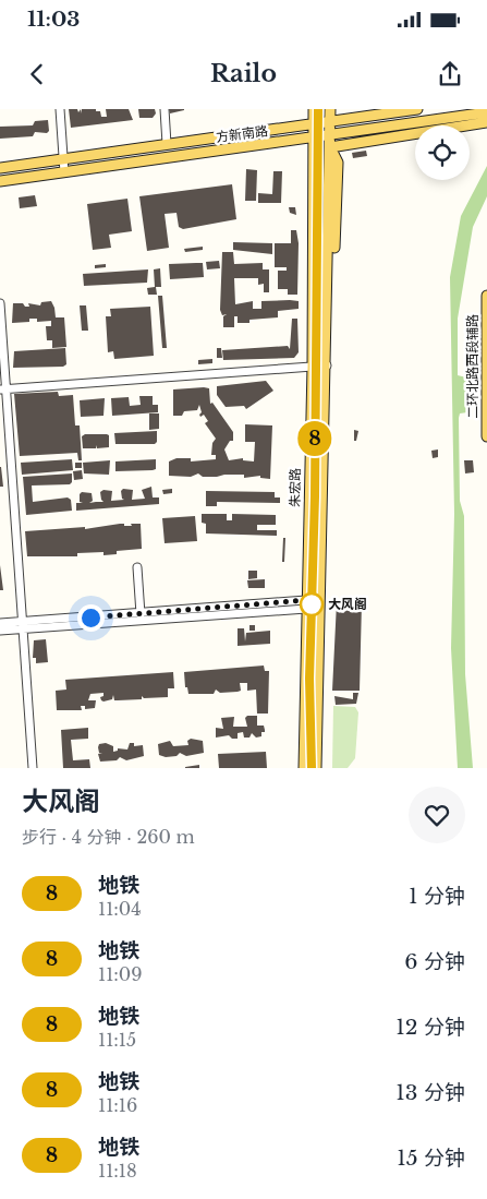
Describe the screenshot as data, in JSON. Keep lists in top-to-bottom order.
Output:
{
  "streets": {
    "main road": ["方新南路", "二环北路西段辅路", "朱宏路"]
  },
  "crossings": [
    ["方新南路", "朱宏路"]
  ],
  "places": ["大风阁"],
  "lines": ["metro line 8"],
  "page": {
    "status": "11:03",
    "header": "Railo",
    "on_map": "8",
    "heading": ["大风阁", "步行 · 4 分钟 · 260 m"],
    "list": [
      {
        "mark": "8",
        "name": "地铁",
        "note": "11:04",
        "value": "1 分钟"
      },
      {
        "mark": "8",
        "name": "地铁",
        "note": "11:09",
        "value": "6 分钟"
      },
      {
        "mark": "8",
        "name": "地铁",
        "note": "11:15",
        "value": "12 分钟"
      },
      {
        "mark": "8",
        "name": "地铁",
        "note": "11:16",
        "value": "13 分钟"
      },
      {
        "mark": "8",
        "name": "地铁",
        "note": "11:18",
        "value": "15 分钟"
      }
    ]
  }
}
